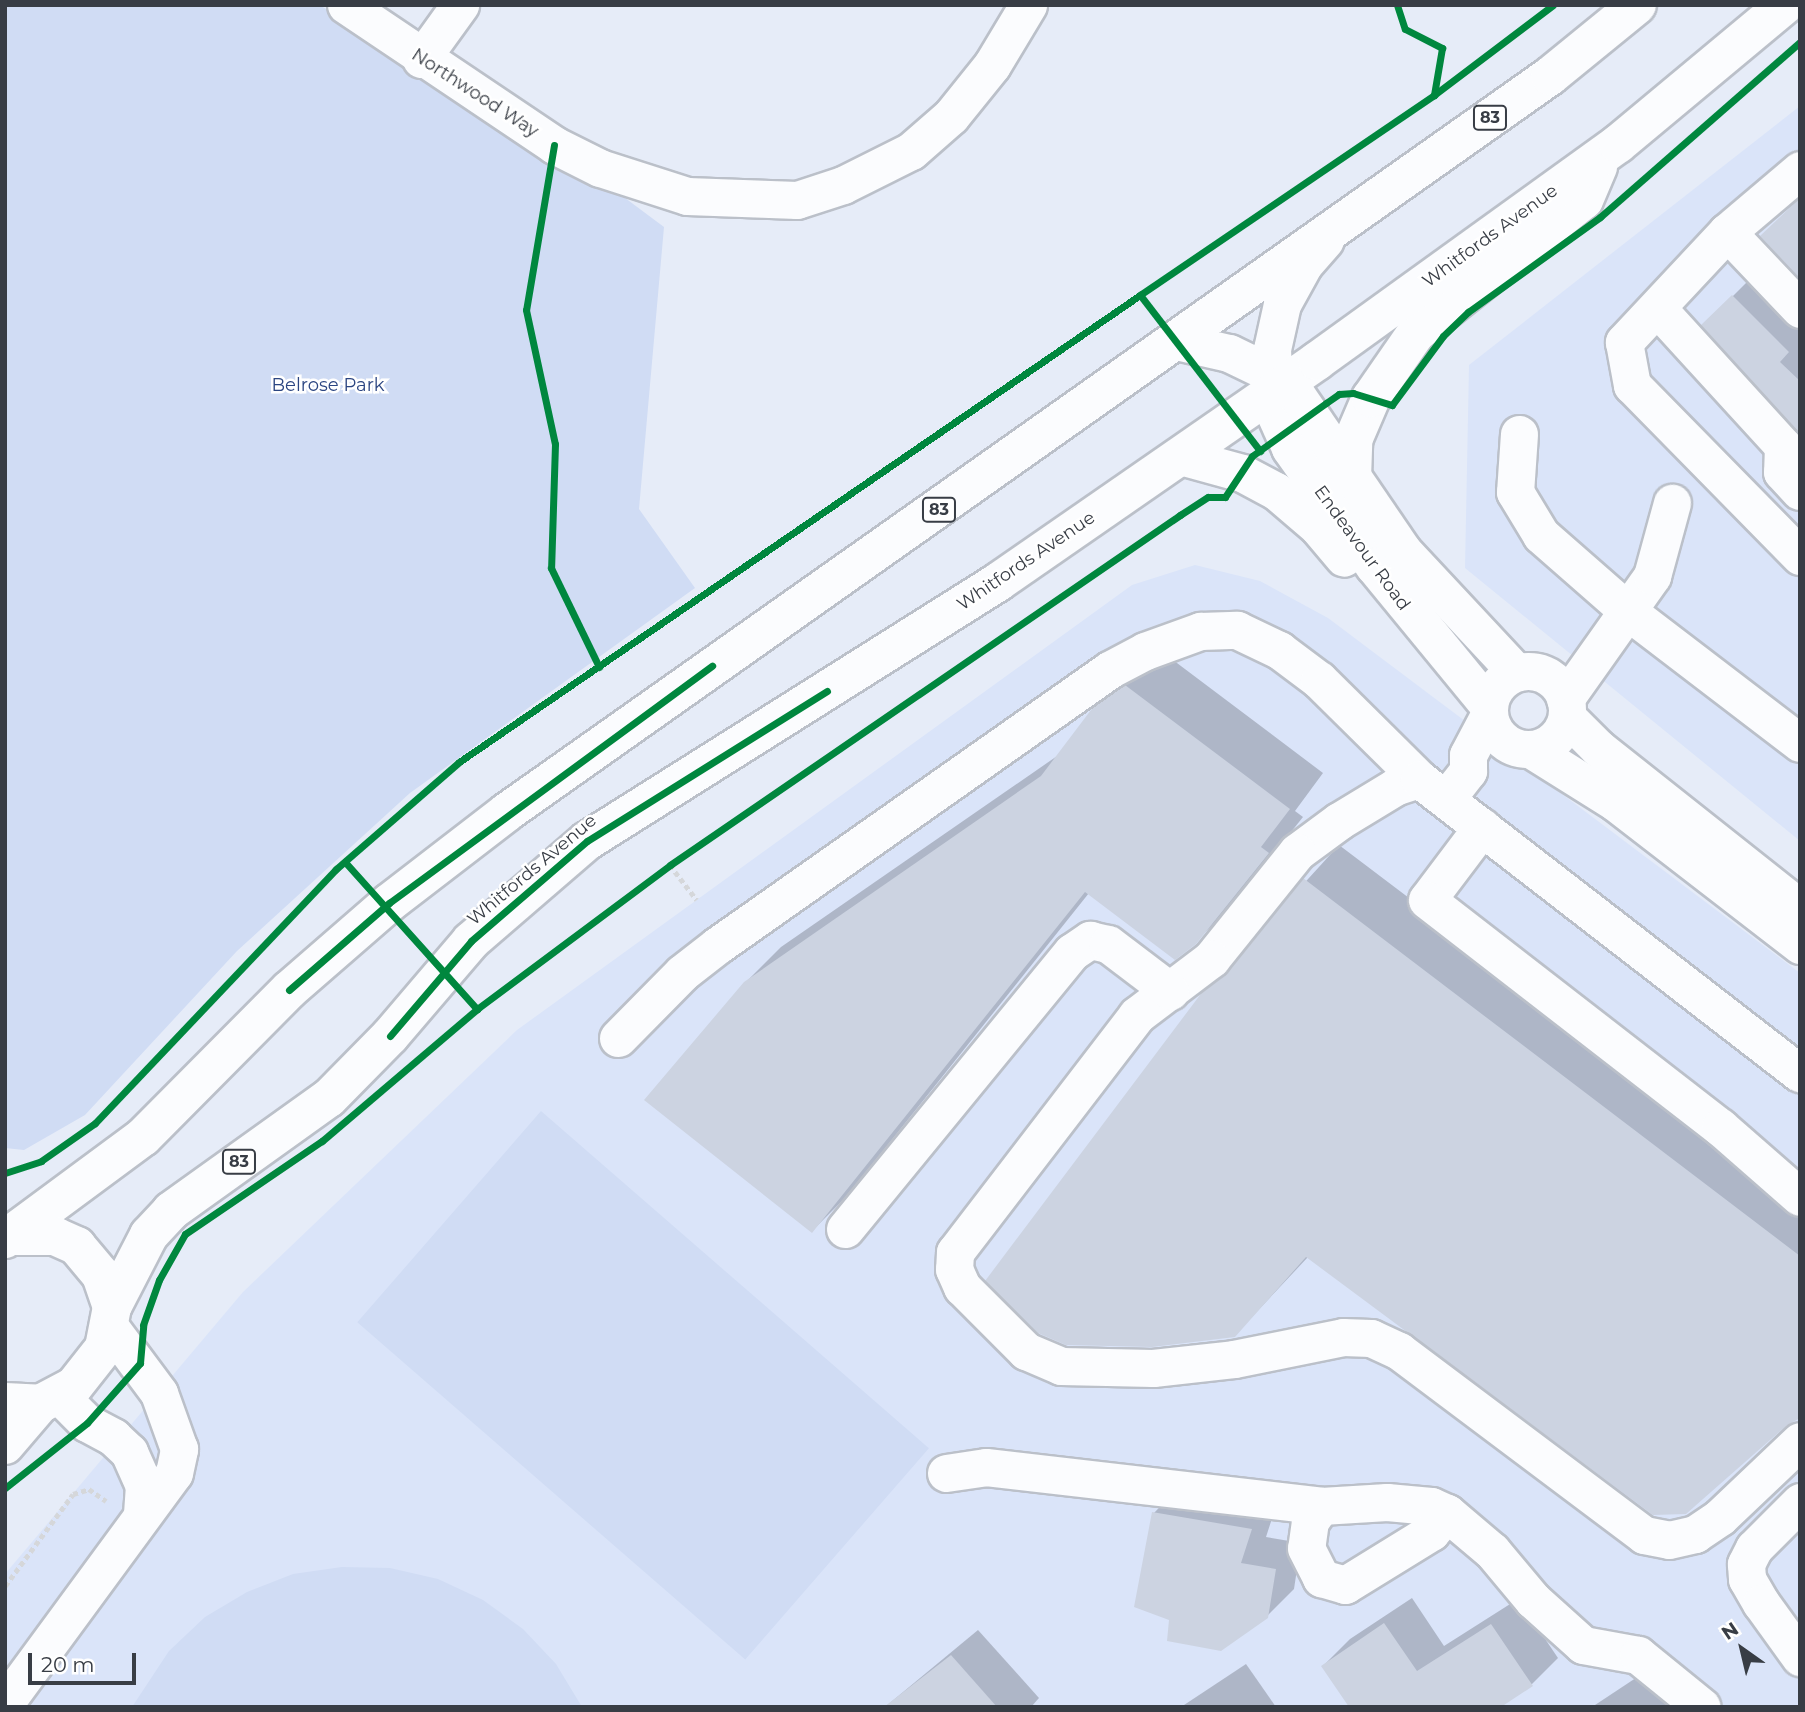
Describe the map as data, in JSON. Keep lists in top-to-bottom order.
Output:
{
  "streets": {
    "main road": ["83", "Whitfords Avenue"],
    "street": ["Northwood Way", "Endeavour Road"]
  },
  "crossings": [
    ["83", "Whitfords Avenue"],
    ["83", "Endeavour Road"],
    ["Whitfords Avenue", "Endeavour Road"]
  ],
  "parks": ["Belrose Park"],
  "scale_bar": "20 m",
  "north": "top left"
}
